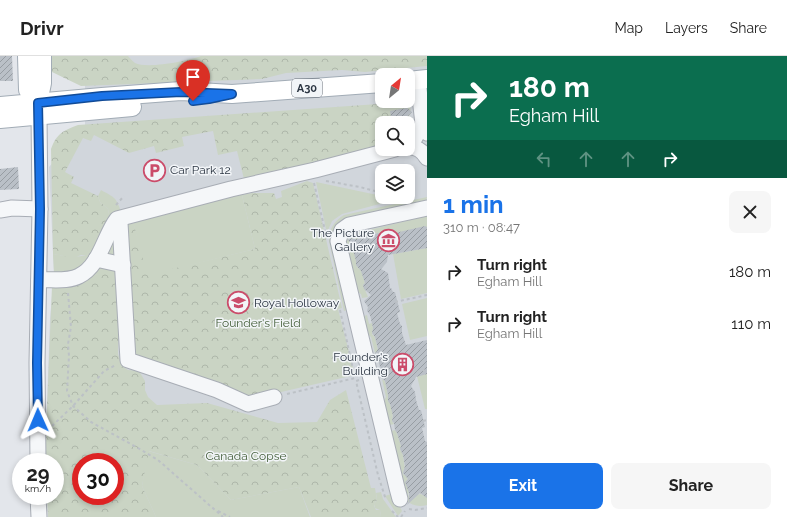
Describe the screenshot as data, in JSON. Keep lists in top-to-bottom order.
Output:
{
  "streets": {
    "main road": ["A30"]
  },
  "parks": ["Founder's Field", "Canada Copse"],
  "places": {
    "parking": ["Car Park 12"],
    "museum": ["The Picture Gallery"],
    "school or university": ["Royal Holloway"],
    "building": ["Founder's Building"]
  },
  "north": "top right",
  "page": {
    "header": "Drivr",
    "nav": ["Map", "Layers", "Share"],
    "turn": ["180 m", "Egham Hill"],
    "heading": ["1 min", "310 m · 08:47"],
    "list": [
      {
        "name": "Turn right",
        "note": "Egham Hill",
        "value": "180 m"
      },
      {
        "name": "Turn right",
        "note": "Egham Hill",
        "value": "110 m"
      }
    ],
    "speed": "29 km/h",
    "limit": "30",
    "buttons": ["Exit", "Share"]
  }
}
